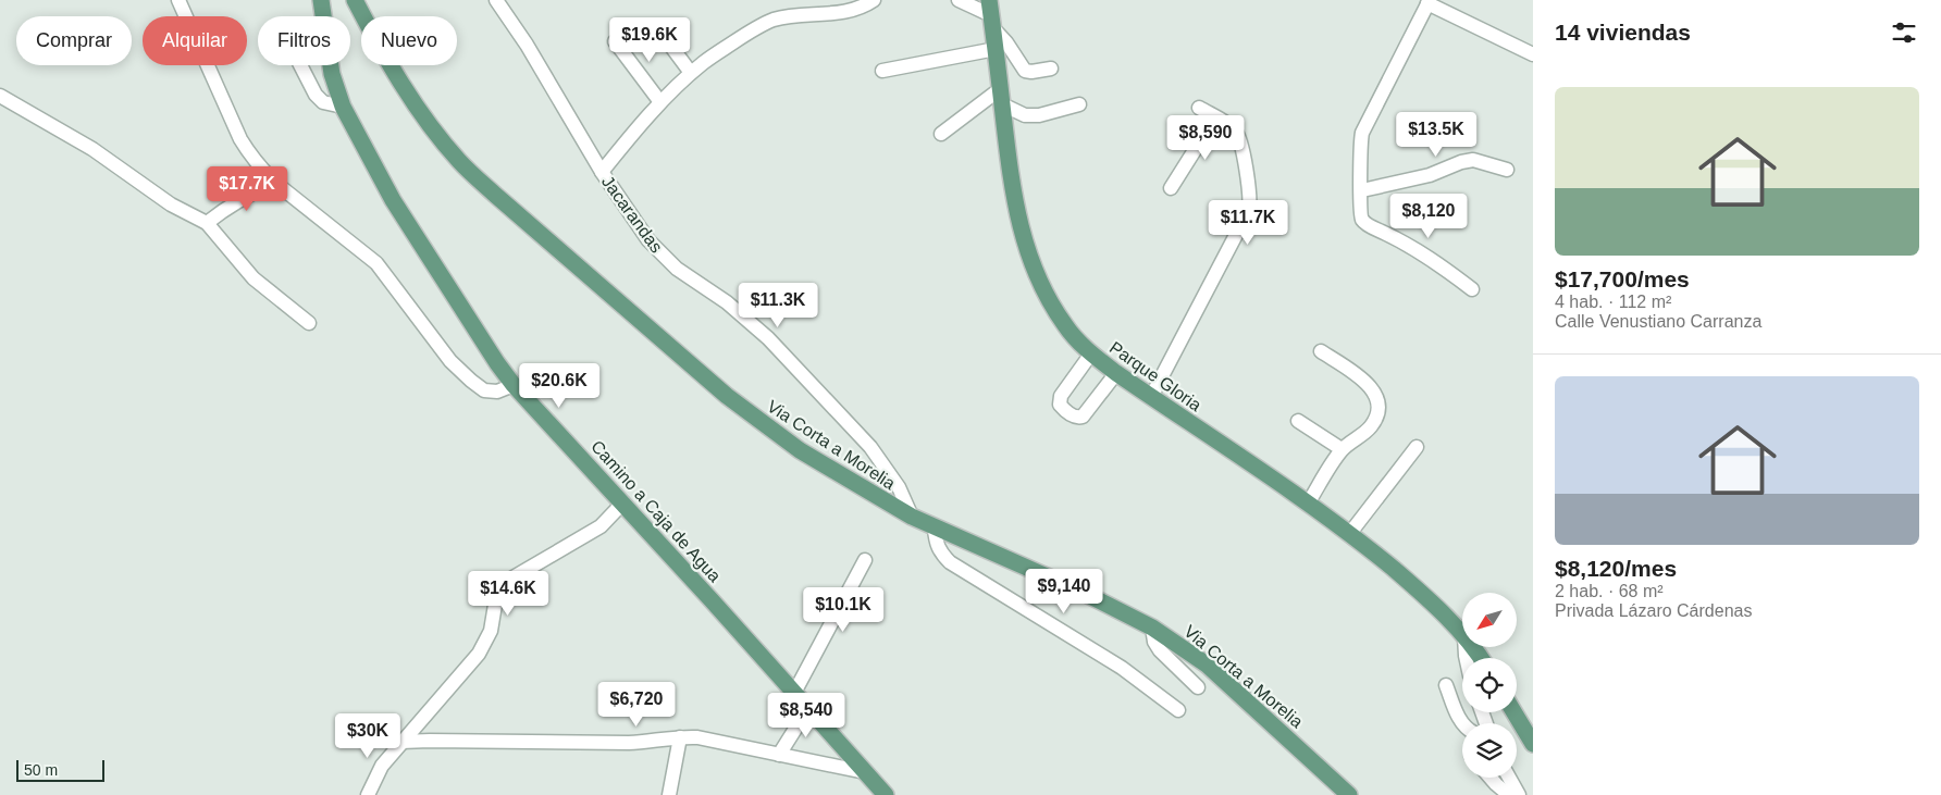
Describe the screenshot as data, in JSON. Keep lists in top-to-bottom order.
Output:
{
  "streets": {
    "main road": ["Parque Gloria", "Via Corta a Morelia", "Camino a Caja de Agua"],
    "street": ["Jacarandas"]
  },
  "crossings": [
    ["Jacarandas", "Via Corta a Morelia"]
  ],
  "scale_bar": "50 m",
  "north": "bottom left",
  "page": {
    "heading": "14 viviendas",
    "chip": [
      "Comprar",
      "Alquilar",
      "Filtros",
      "Nuevo"
    ],
    "price": [
      "$19.6K",
      "$13.5K",
      "$8,590",
      "$17.7K",
      "$8,120",
      "$11.7K",
      "$11.3K",
      "$20.6K",
      "$9,140",
      "$14.6K",
      "$10.1K",
      "$6,720",
      "$8,540",
      "$30K"
    ],
    "list": [
      {
        "name": "$17,700/mes",
        "note": "4 hab. · 112 m² · Calle Venustiano Carranza"
      },
      {
        "name": "$8,120/mes",
        "note": "2 hab. · 68 m² · Privada Lázaro Cárdenas"
      }
    ],
    "scale": "50 m"
  }
}
